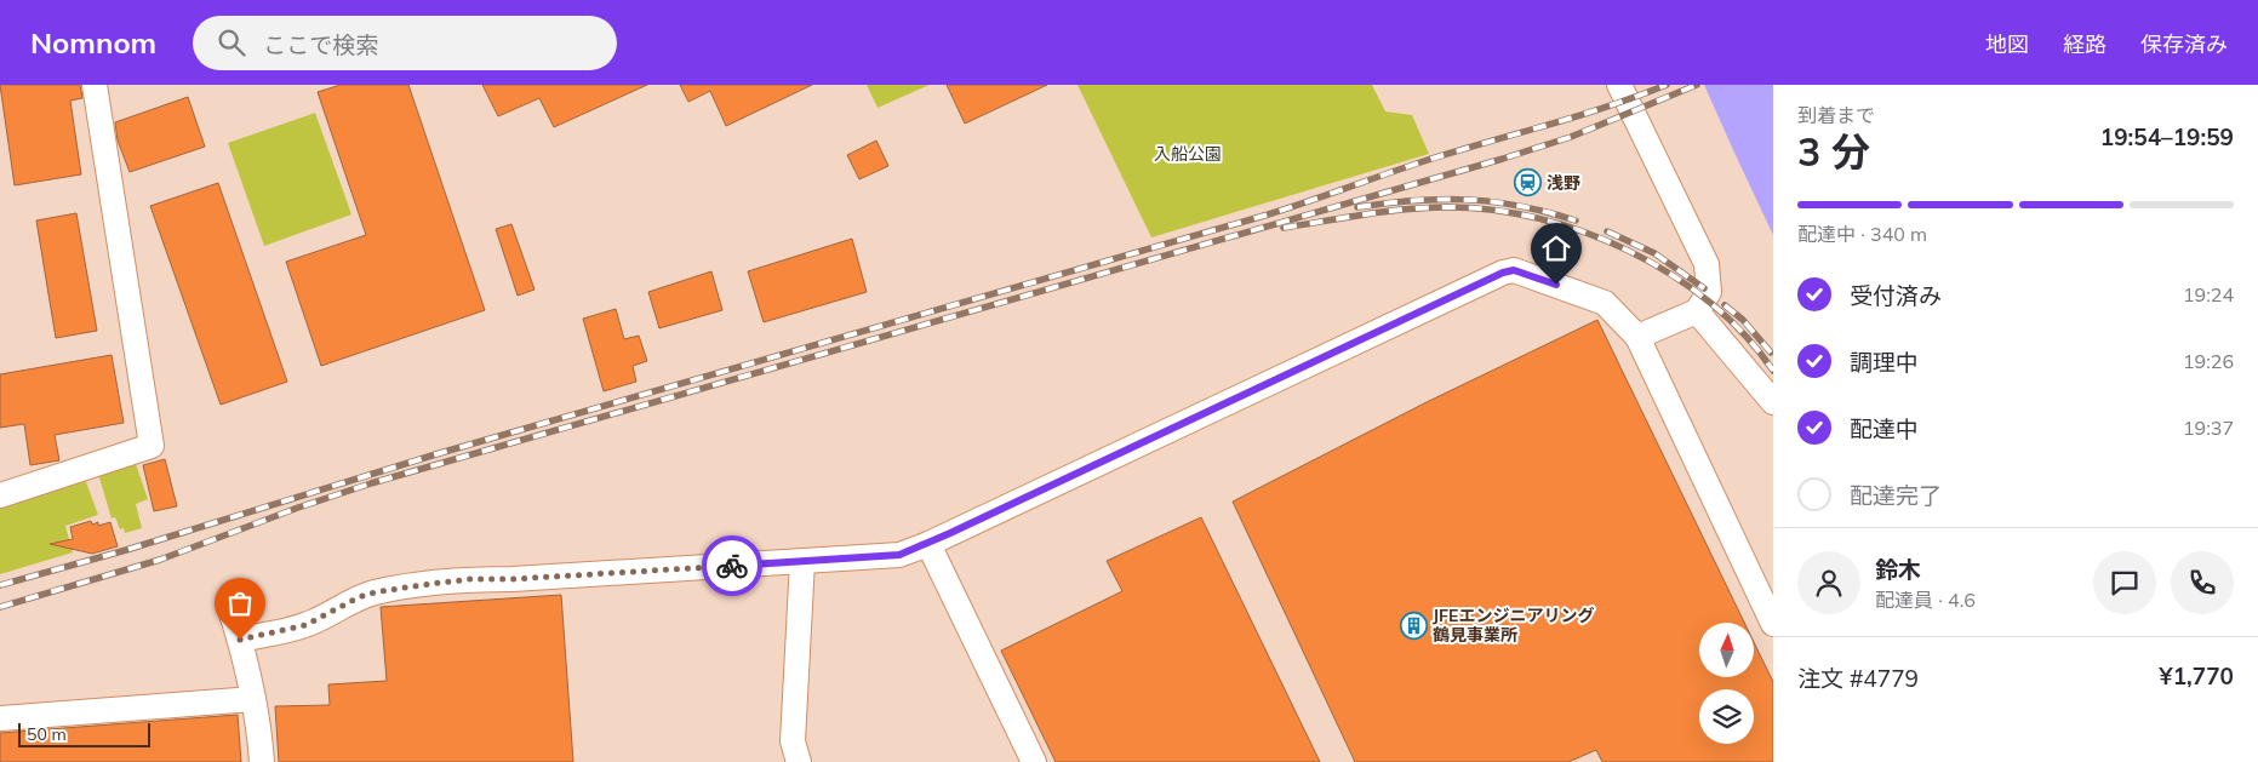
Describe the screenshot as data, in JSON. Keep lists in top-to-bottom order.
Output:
{
  "parks": ["入船公園"],
  "places": {
    "station": ["浅野"],
    "building": ["JFEエンジニアリング 鶴見事業所"]
  },
  "scale_bar": "50 m",
  "north": "top",
  "page": {
    "header": "Nomnom",
    "search": "ここで検索",
    "nav": ["地図", "経路", "保存済み"],
    "heading": ["3 分", "到着まで", "19:54–19:59"],
    "panel": [
      "鈴木",
      "配達員 · 4.6",
      "注文 #4779",
      "¥1,770"
    ],
    "bar": "配達中 · 340 m",
    "list": [
      ["受付済み", "19:24"],
      ["調理中", "19:26"],
      ["配達中", "19:37"],
      "配達完了"
    ],
    "scale": "50 m"
  }
}
